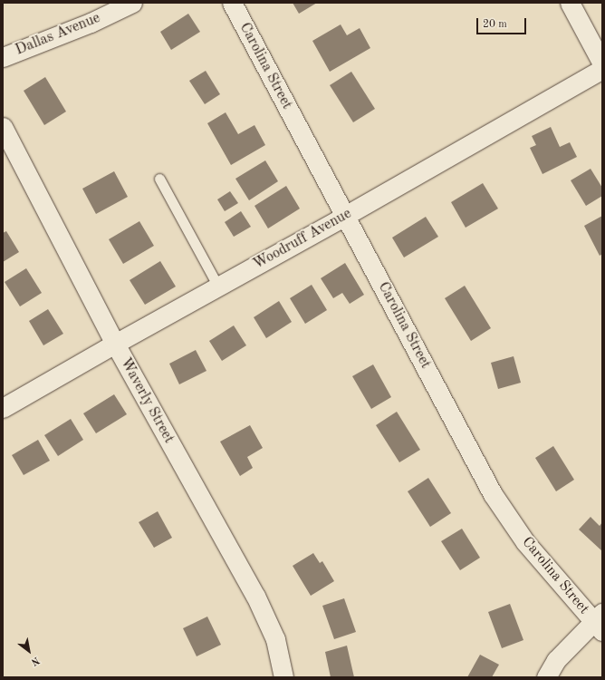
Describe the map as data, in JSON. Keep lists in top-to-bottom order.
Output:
{
  "streets": {
    "street": [
      "Dallas Avenue",
      "Carolina Street",
      "Woodruff Avenue",
      "Waverly Street"
    ]
  },
  "crossings": [
    ["Carolina Street", "Woodruff Avenue"],
    ["Woodruff Avenue", "Waverly Street"]
  ],
  "scale_bar": "20 m",
  "north": "bottom right"
}
